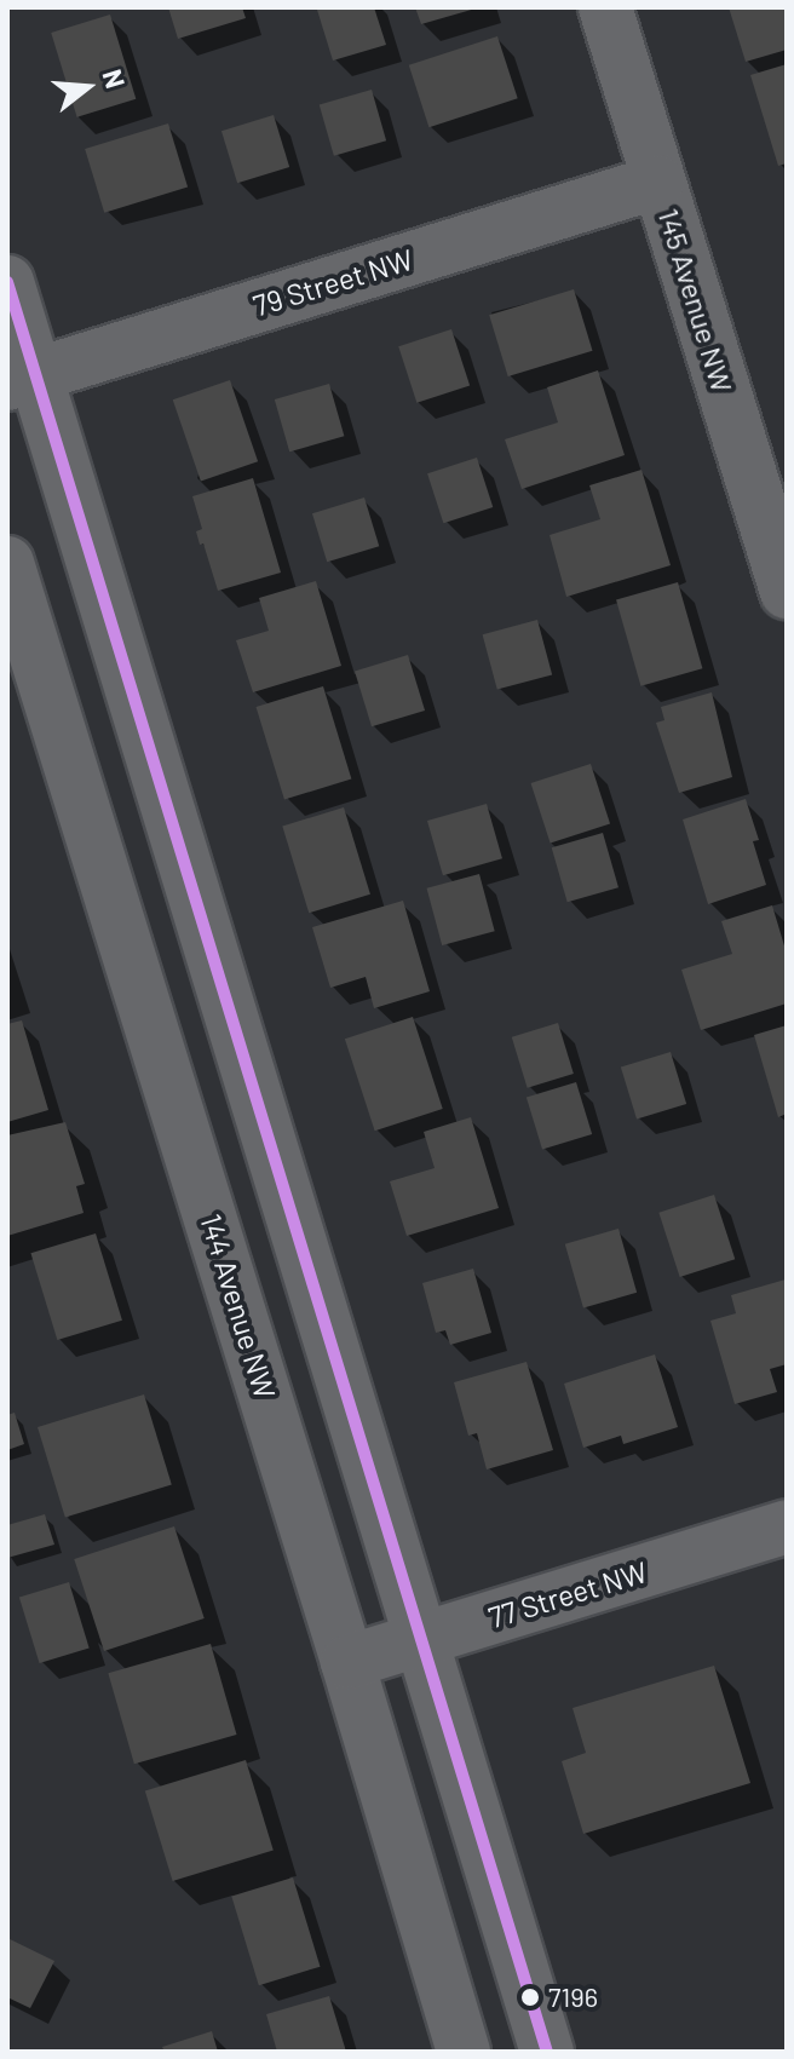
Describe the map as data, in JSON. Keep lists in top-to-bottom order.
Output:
{
  "streets": {
    "street": [
      "79 Street NW",
      "145 Avenue NW",
      "144 Avenue NW",
      "77 Street NW"
    ]
  },
  "crossings": [
    ["79 Street NW", "145 Avenue NW"],
    ["144 Avenue NW", "77 Street NW"]
  ],
  "places": ["7196"],
  "north": "right"
}
